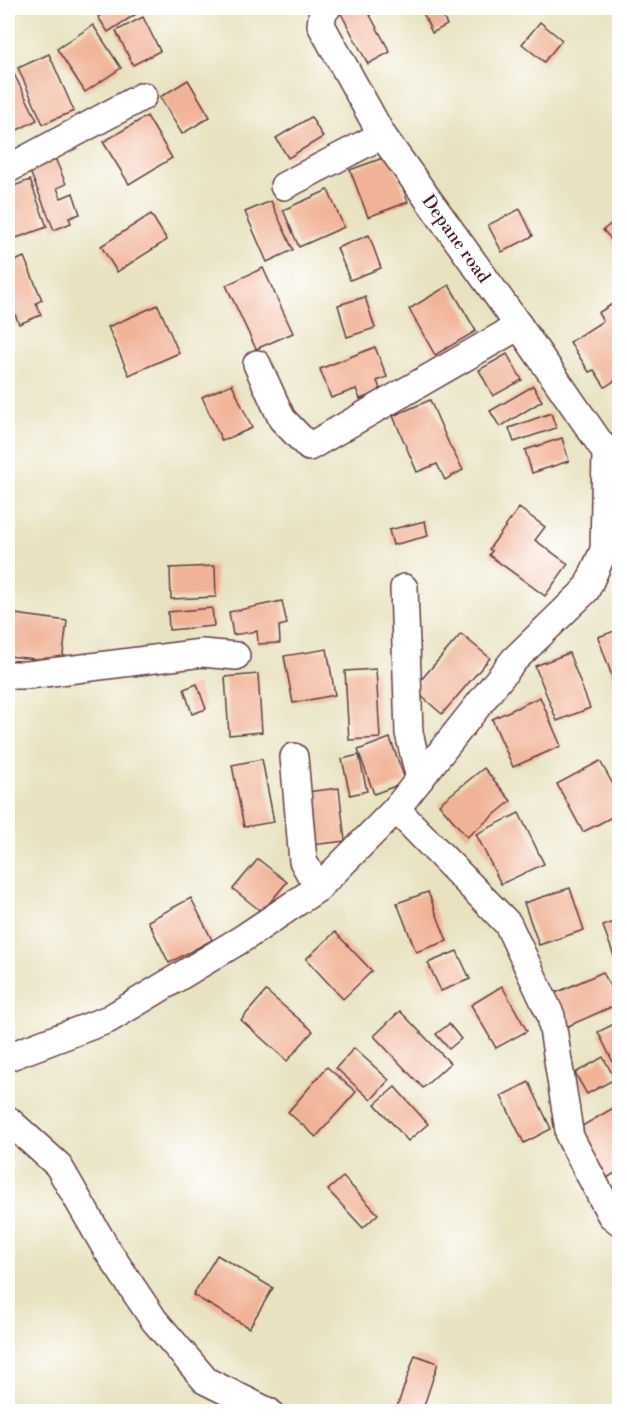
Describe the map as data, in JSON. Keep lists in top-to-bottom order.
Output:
{
  "streets": {
    "street": ["Depane road"]
  }
}
